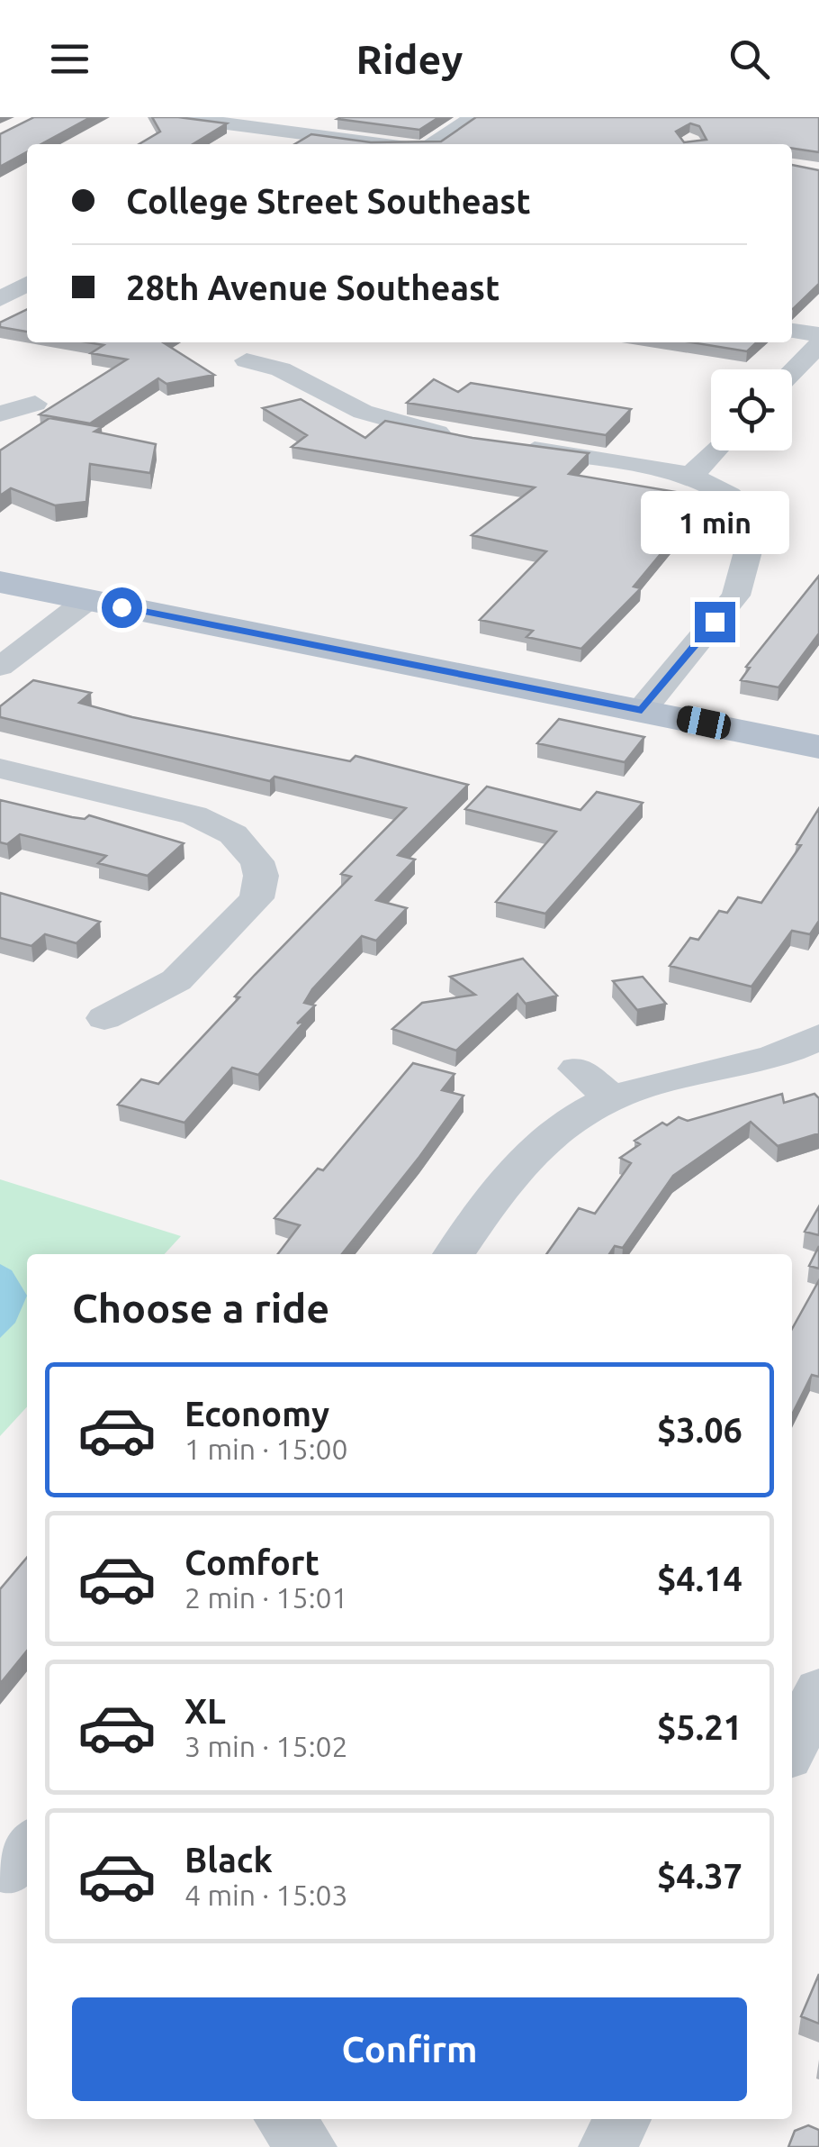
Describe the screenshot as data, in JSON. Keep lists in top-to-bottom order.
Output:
{
  "page": {
    "header": "Ridey",
    "banner": ["College Street Southeast", "28th Avenue Southeast"],
    "bubble": "1 min",
    "heading": "Choose a ride",
    "list": [
      {
        "name": "Economy",
        "note": "1 min · 15:00",
        "value": "$3.06"
      },
      {
        "name": "Comfort",
        "note": "2 min · 15:01",
        "value": "$4.14"
      },
      {
        "name": "XL",
        "note": "3 min · 15:02",
        "value": "$5.21"
      },
      {
        "name": "Black",
        "note": "4 min · 15:03",
        "value": "$4.37"
      }
    ],
    "buttons": "Confirm"
  }
}
